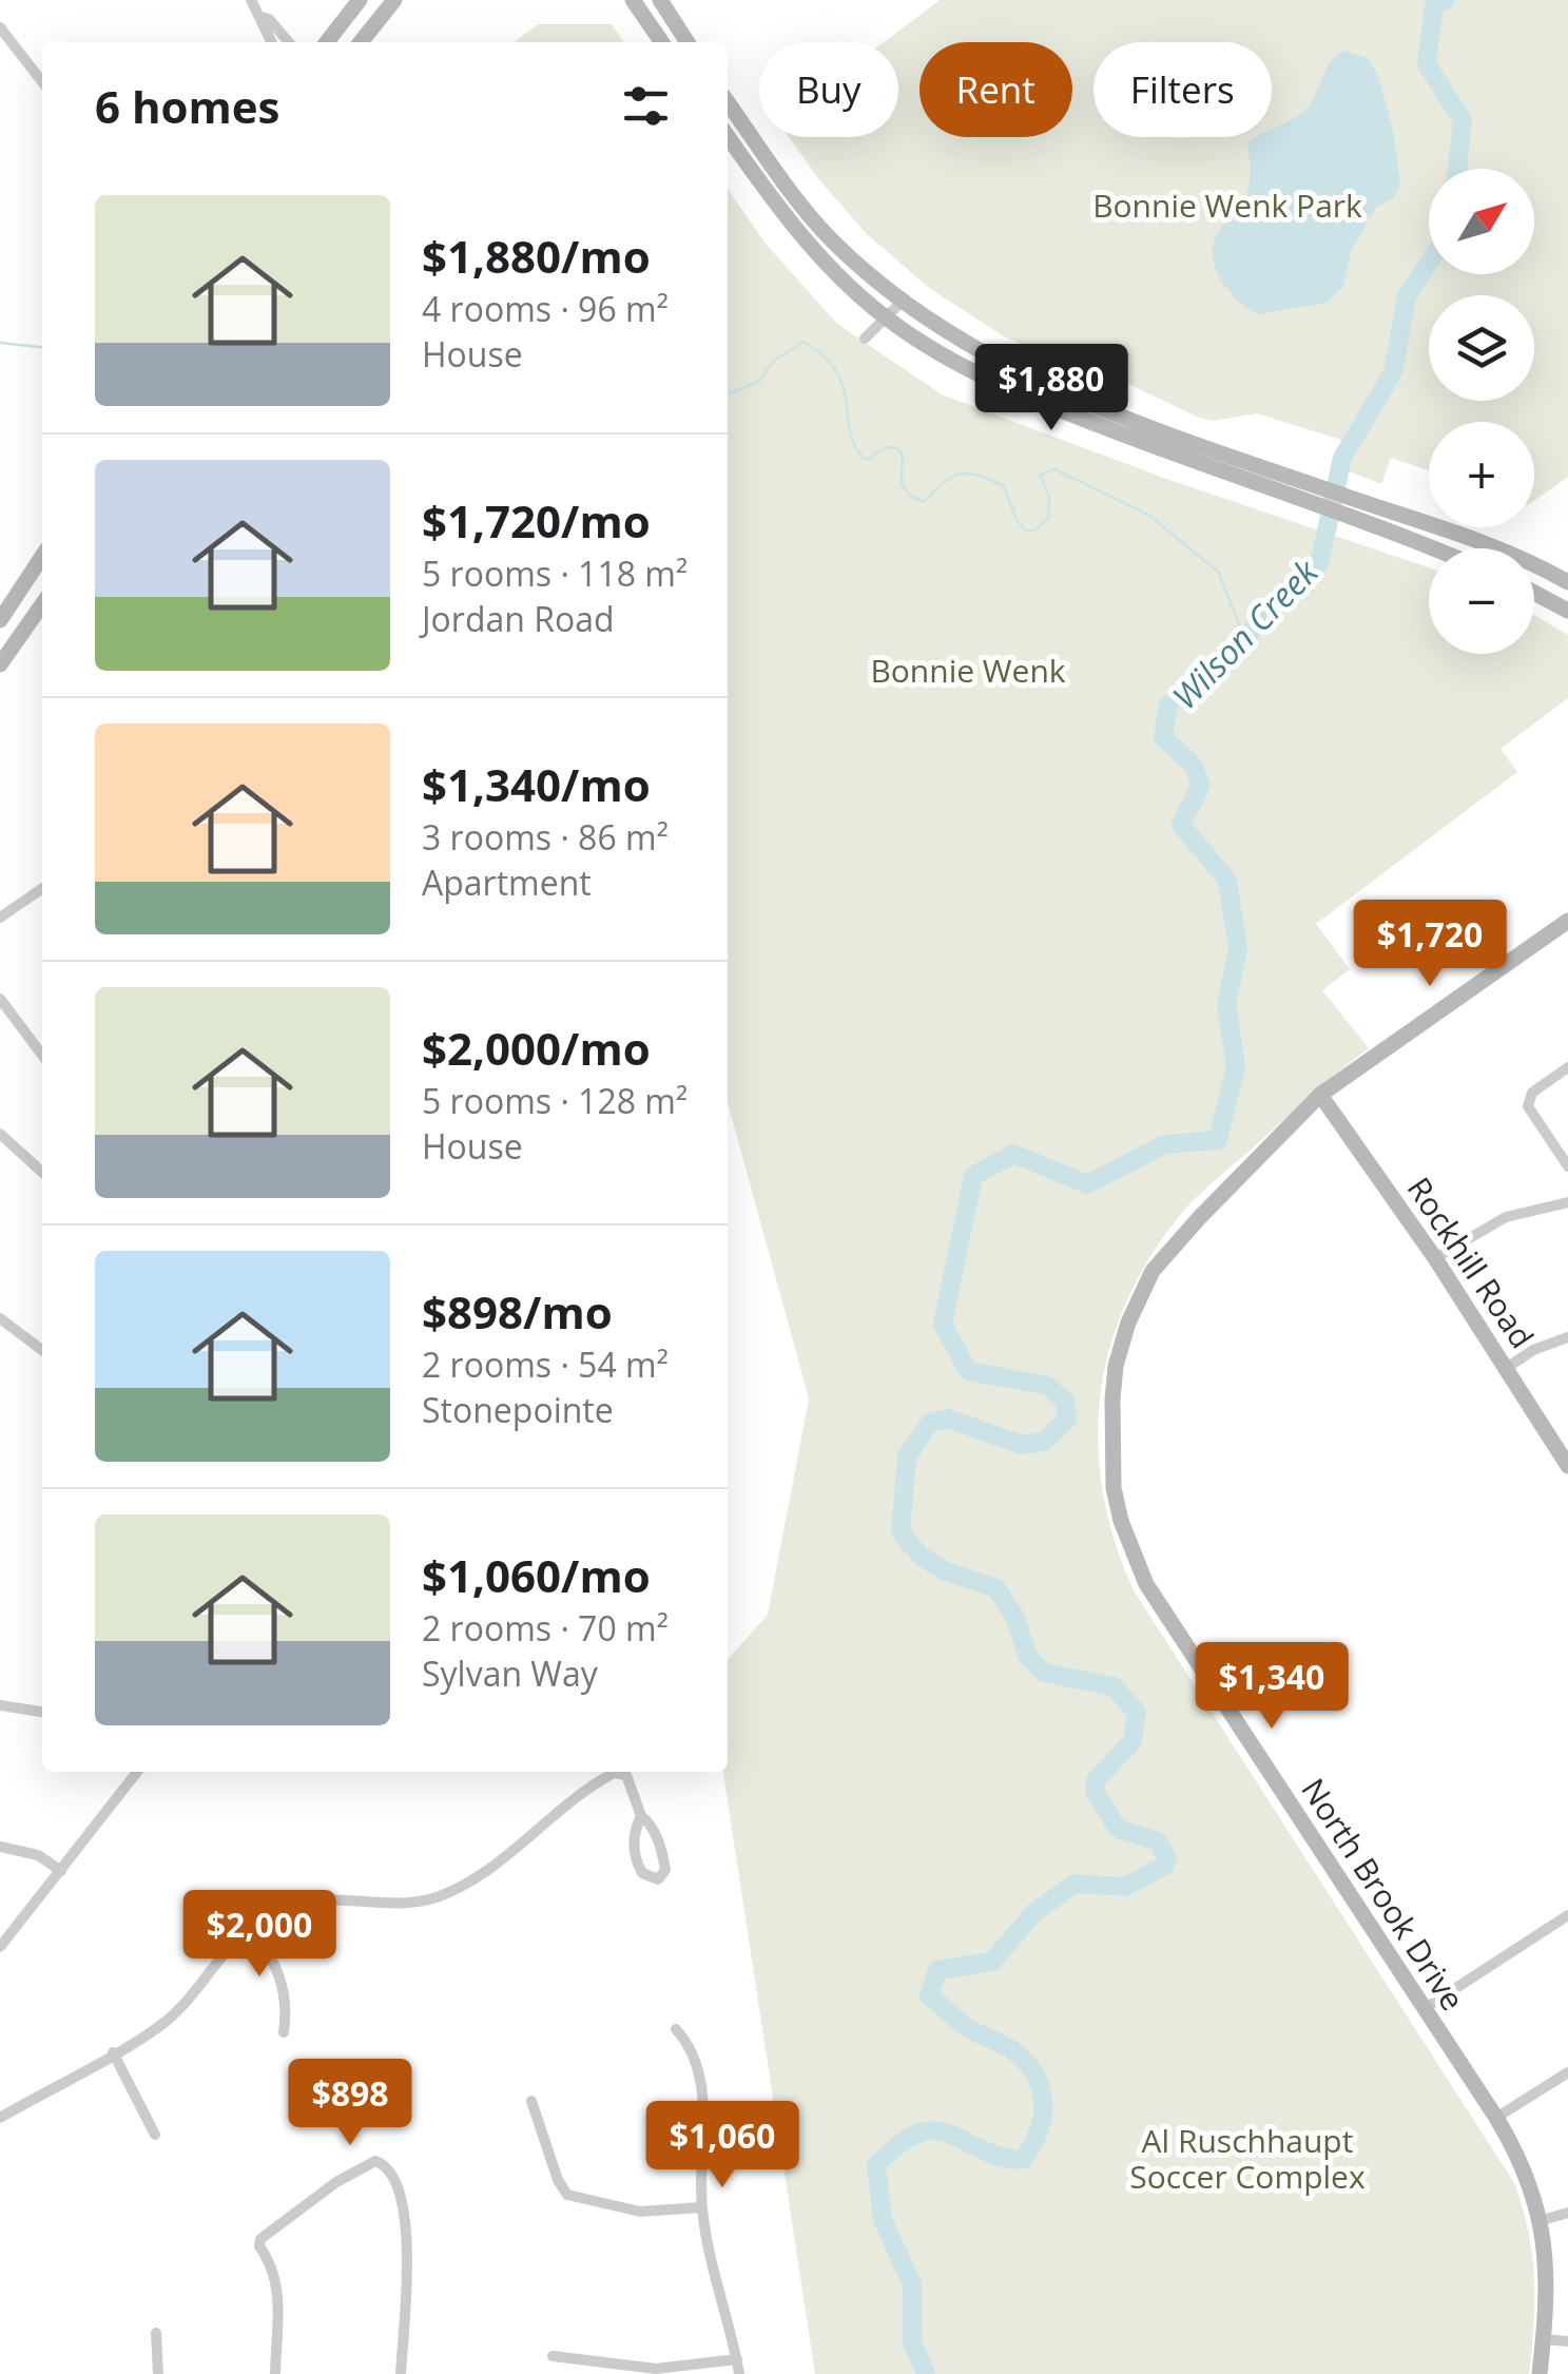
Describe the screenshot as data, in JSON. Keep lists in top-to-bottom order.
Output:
{
  "streets": {
    "main road": ["Rockhill Road", "North Brook Drive"]
  },
  "crossings": [
    ["Rockhill Road", "North Brook Drive"]
  ],
  "water": ["Wilson Creek"],
  "parks": ["Bonnie Wenk Park", "Bonnie Wenk", "Al Ruschhaupt Soccer Complex"],
  "north": "top right",
  "page": {
    "chip": ["Buy", "Rent", "Filters"],
    "heading": "6 homes",
    "map_buttons": ["+", "−"],
    "list": [
      {
        "name": "$1,880/mo",
        "note": "4 rooms · 96 m² · House"
      },
      {
        "name": "$1,720/mo",
        "note": "5 rooms · 118 m² · Jordan Road"
      },
      {
        "name": "$1,340/mo",
        "note": "3 rooms · 86 m² · Apartment"
      },
      {
        "name": "$2,000/mo",
        "note": "5 rooms · 128 m² · House"
      },
      {
        "name": "$898/mo",
        "note": "2 rooms · 54 m² · Stonepointe"
      },
      {
        "name": "$1,060/mo",
        "note": "2 rooms · 70 m² · Sylvan Way"
      }
    ],
    "price": [
      "$1,880",
      "$1,720",
      "$1,340",
      "$2,000",
      "$898",
      "$1,060"
    ]
  }
}
